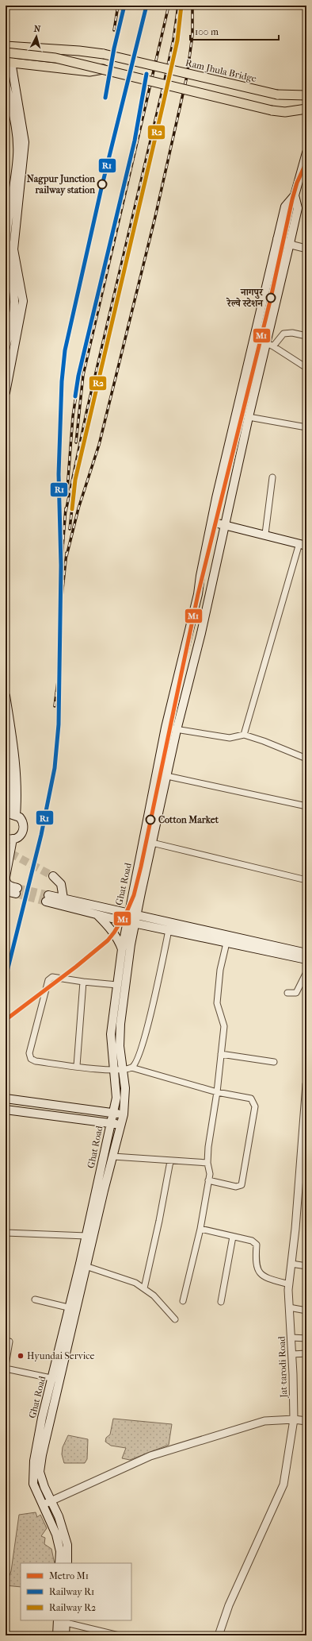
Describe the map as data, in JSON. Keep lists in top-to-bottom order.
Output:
{
  "streets": {
    "main road": ["Ram Jhula Bridge", "Ghat Road"],
    "street": ["Jat-tarodi Road"]
  },
  "places": [
    "Nagpur Junction railway station",
    "नागपुर रेल्वे स्टेशन",
    "Cotton Market",
    "Hyundai Service"
  ],
  "lines": ["rail line R1", "rail line R2", "metro line M1"],
  "legend": ["Metro M1", "Railway R1", "Railway R2"],
  "scale_bar": "100 m",
  "north": "top"
}
